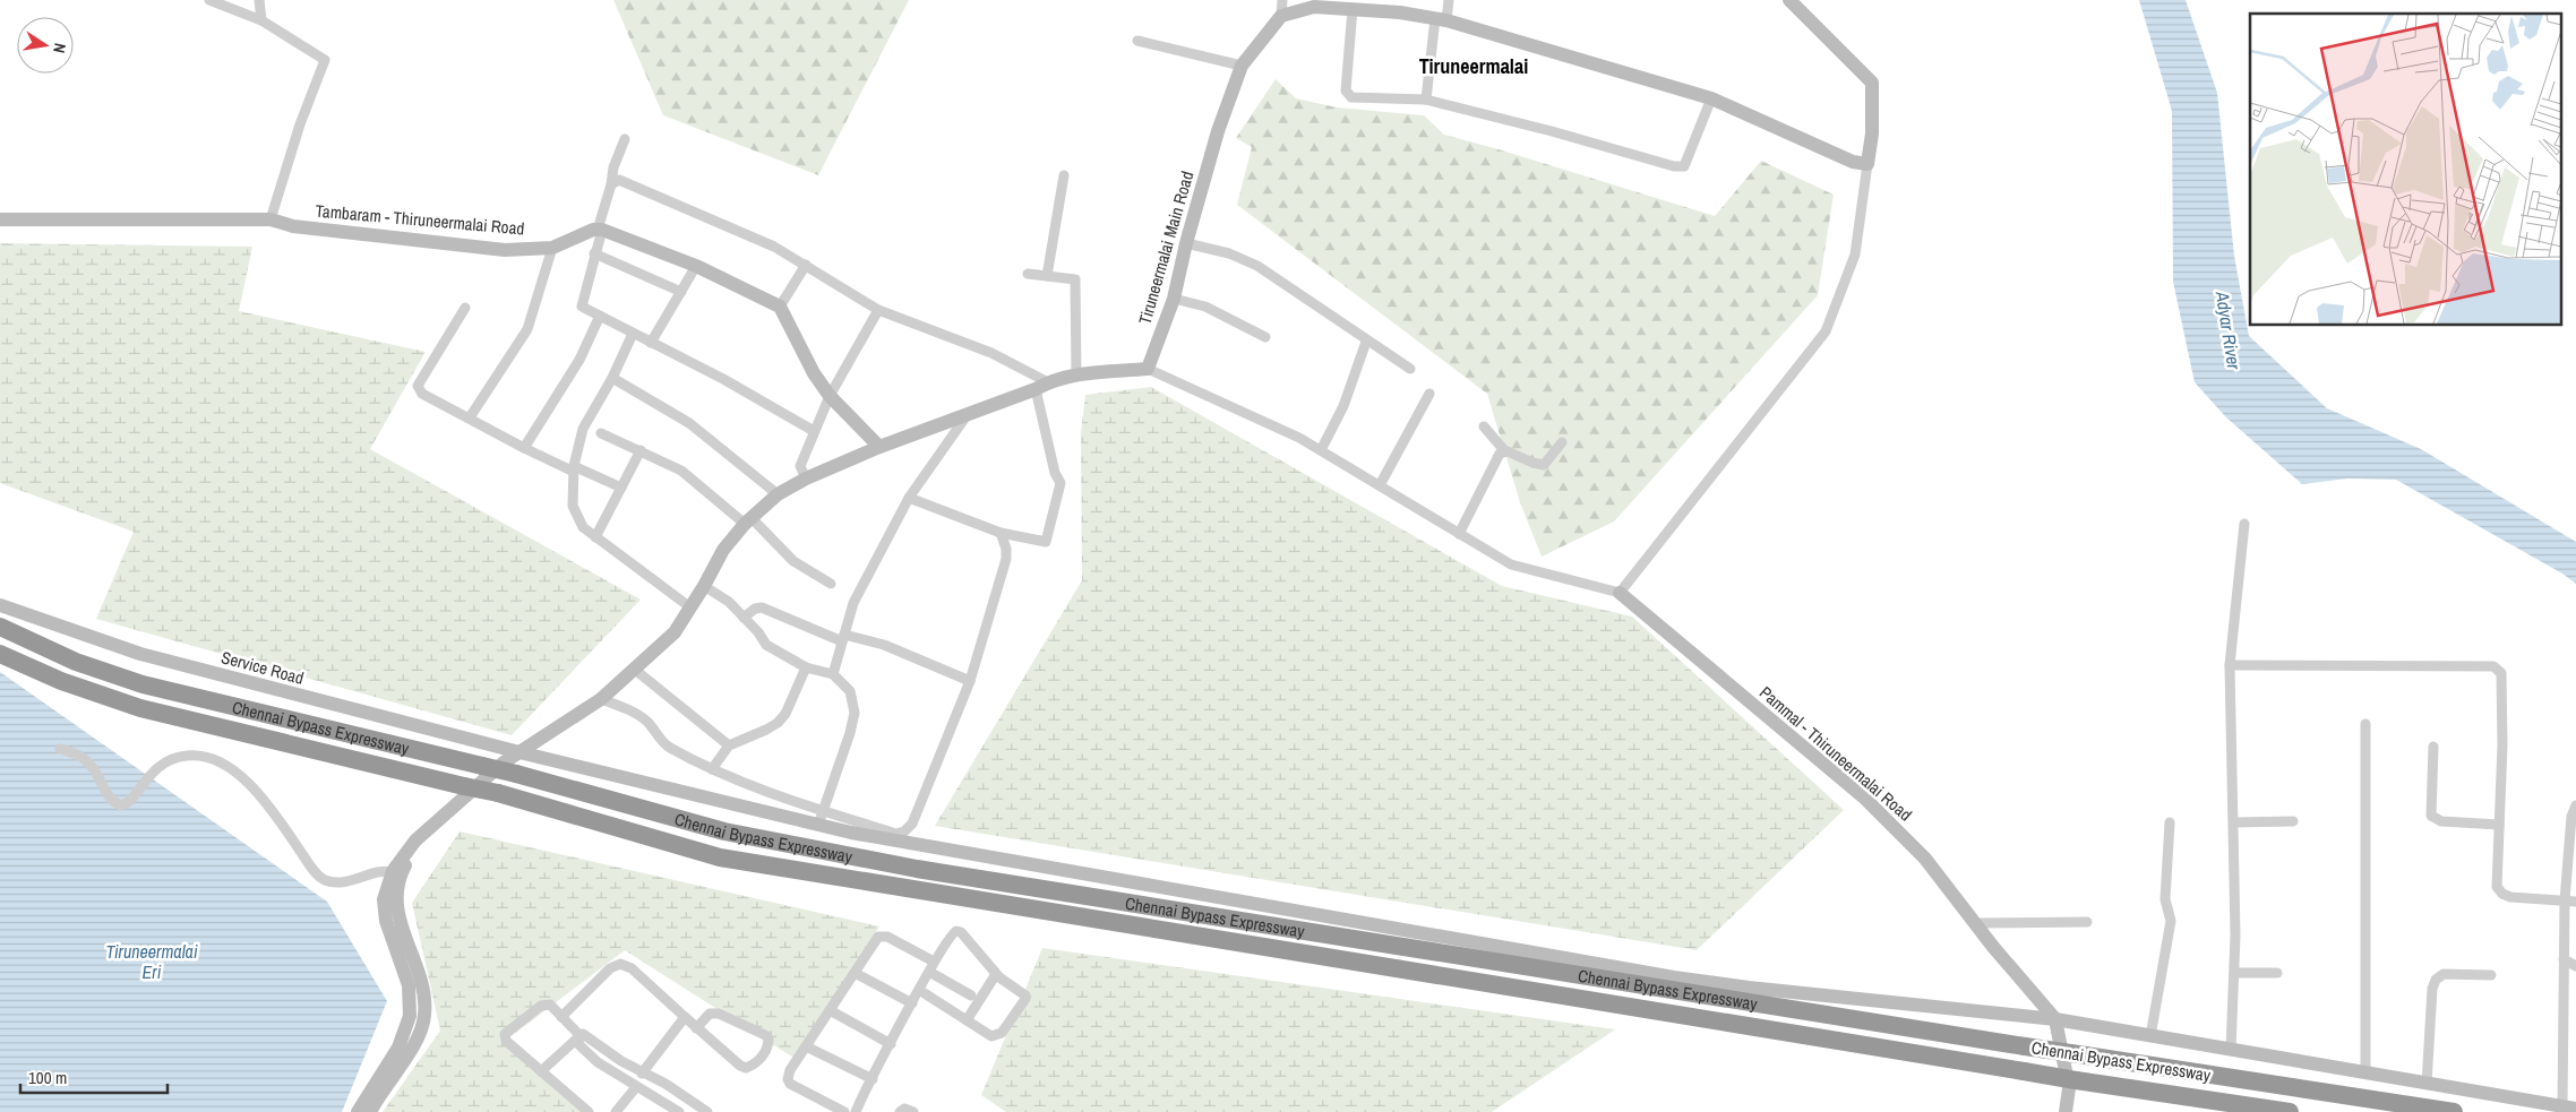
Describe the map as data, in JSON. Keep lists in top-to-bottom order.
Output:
{
  "streets": {
    "highway": ["Chennai Bypass Expressway"],
    "street": [
      "Tambaram - Thiruneermalai Road",
      "Tiruneermalai Main Road",
      "Service Road",
      "Pammal - Thiruneermalai Road"
    ]
  },
  "crossings": [
    ["Service Road", "Chennai Bypass Expressway"]
  ],
  "districts": ["Tiruneermalai"],
  "water": ["Adyar River", "Tiruneermalai Eri"],
  "scale_bar": "100 m",
  "north": "right"
}
